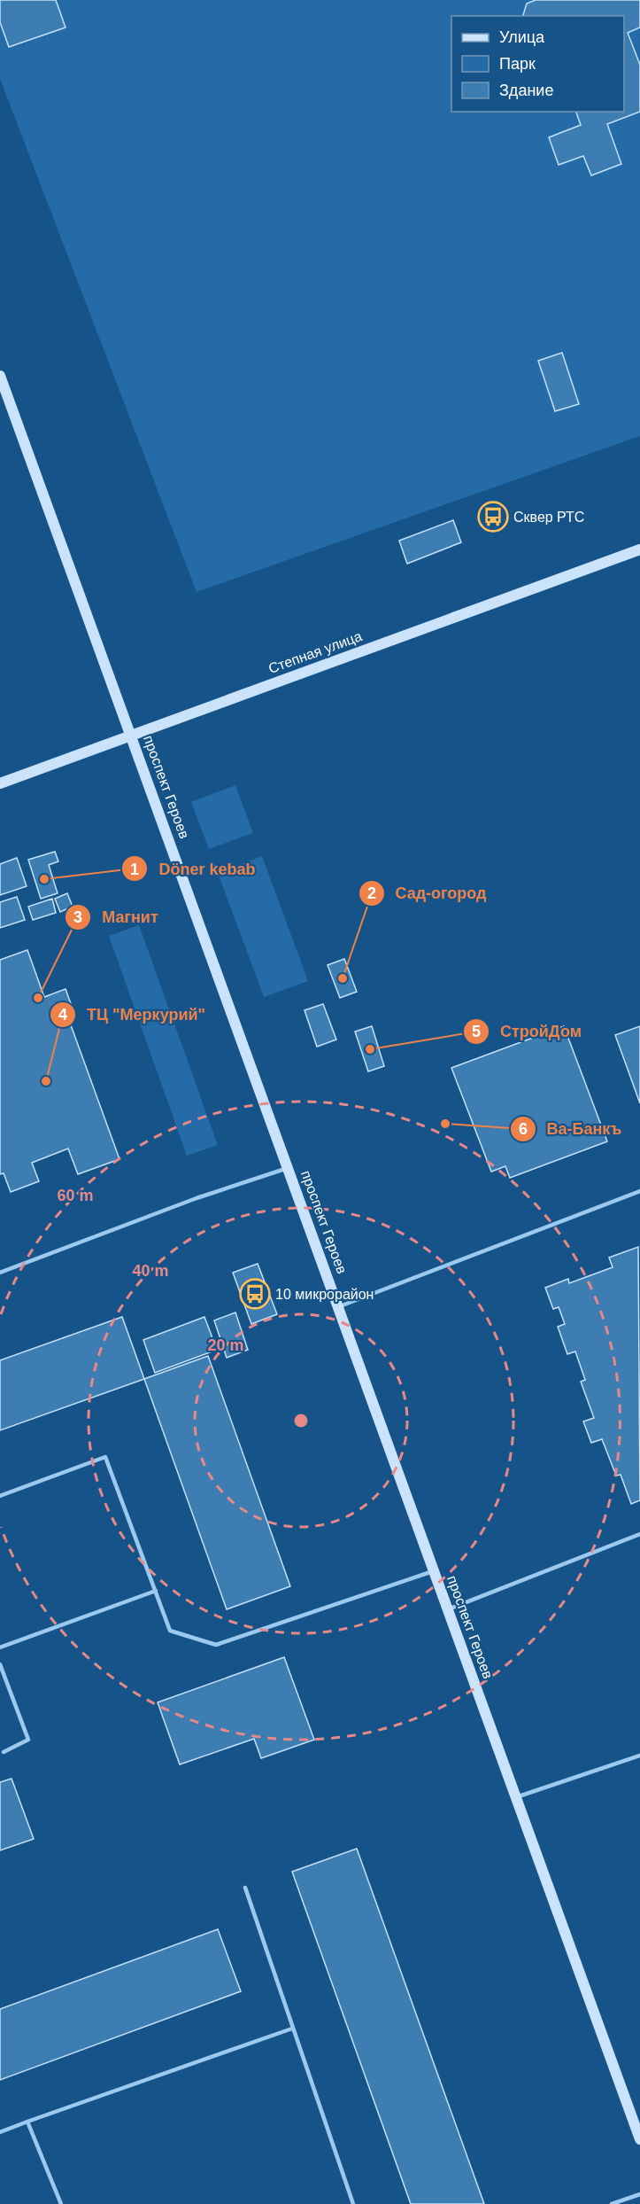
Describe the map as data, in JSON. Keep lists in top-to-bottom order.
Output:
{
  "streets": {
    "street": ["Степная улица", "проспект Героев"]
  },
  "crossings": [
    ["Степная улица", "проспект Героев"]
  ],
  "places": {
    "bus stop": ["Сквер РТС", "10 микрорайон"],
    "other": [
      "Döner kebab",
      "Сад-огород",
      "Магнит",
      "СтройДом",
      "ТЦ \"Меркурий\"",
      "Ва-Банкъ"
    ]
  },
  "legend": ["Улица", "Парк", "Здание"],
  "rings": ["60 m", "40 m", "20 m"]
}
